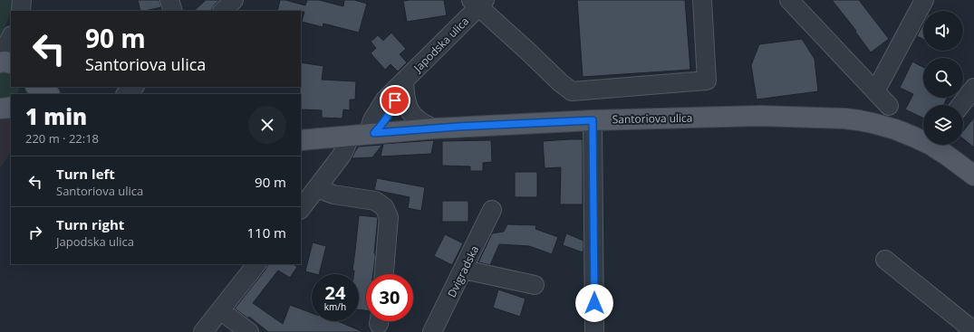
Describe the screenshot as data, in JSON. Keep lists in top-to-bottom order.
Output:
{
  "streets": {
    "main road": ["Santoriova ulica"],
    "street": ["Japodska ulica", "Dvigradska"]
  },
  "page": {
    "turn": ["90 m", "Santoriova ulica"],
    "heading": ["1 min", "220 m · 22:18"],
    "list": [
      {
        "name": "Turn left",
        "note": "Santoriova ulica",
        "value": "90 m"
      },
      {
        "name": "Turn right",
        "note": "Japodska ulica",
        "value": "110 m"
      }
    ],
    "speed": "24 km/h",
    "limit": "30"
  }
}
